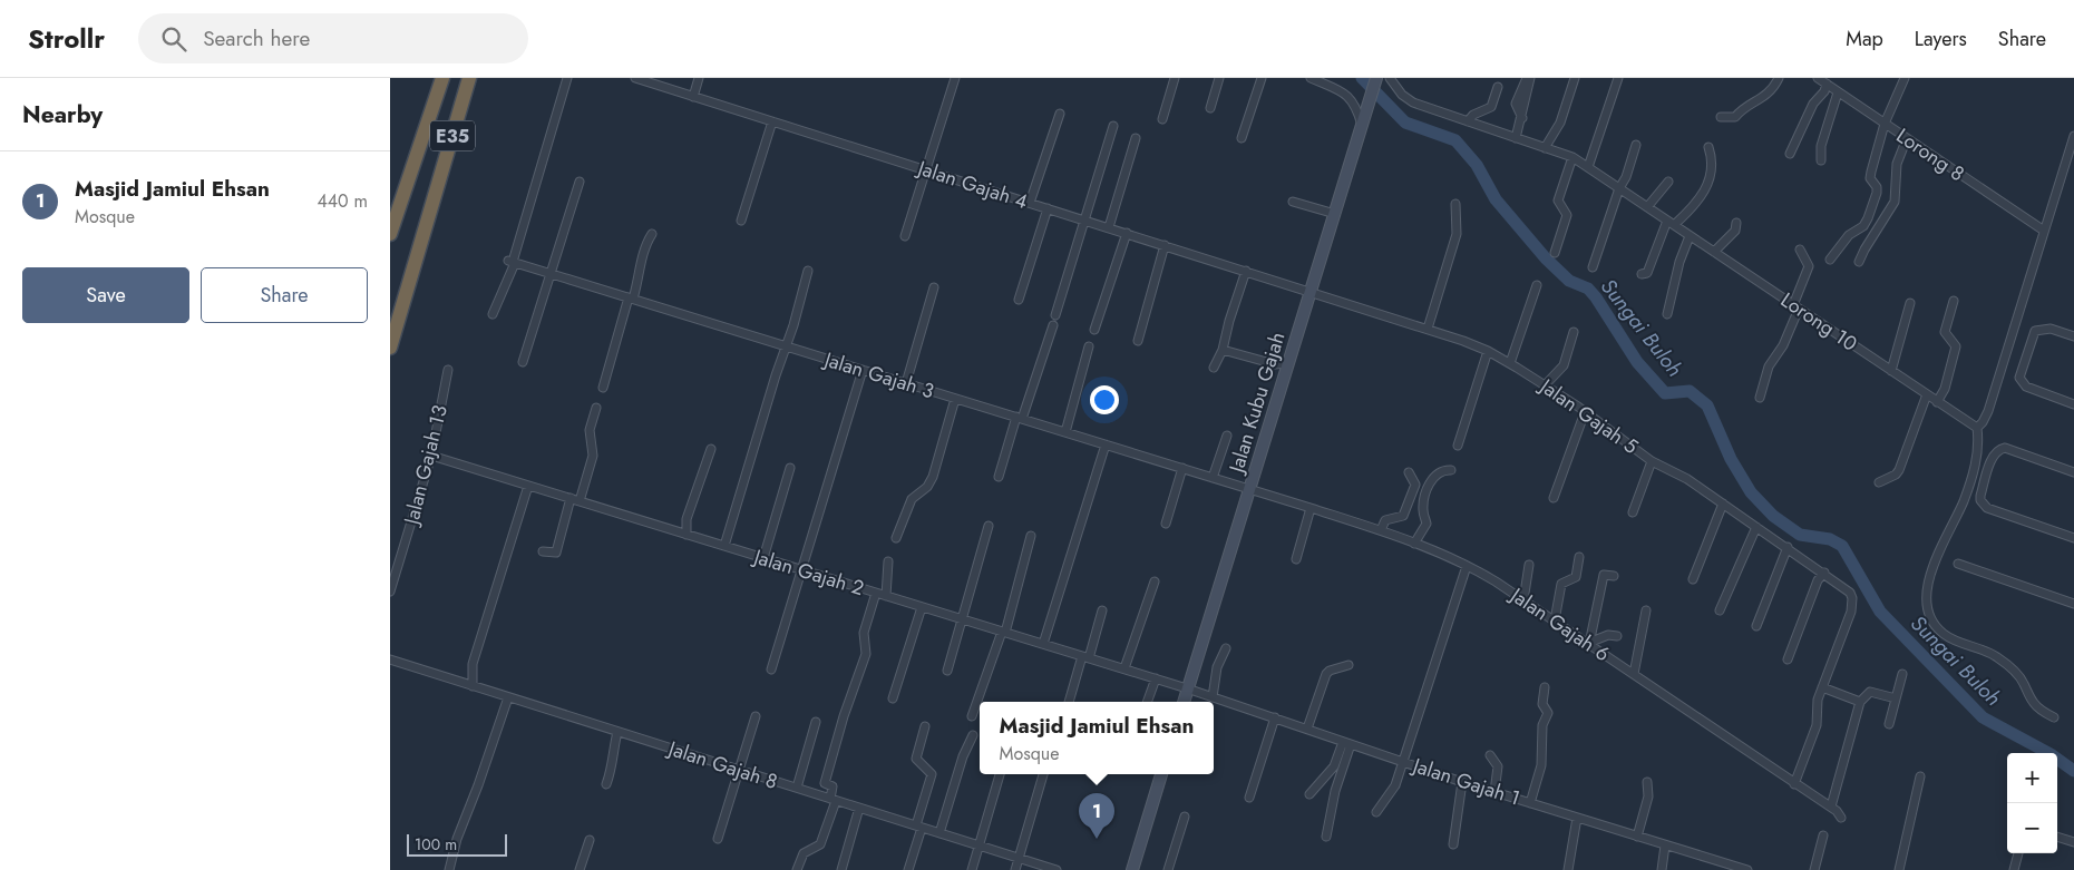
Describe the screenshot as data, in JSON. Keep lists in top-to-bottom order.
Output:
{
  "streets": {
    "highway": ["E35"],
    "street": [
      "Lorong 8",
      "Jalan Gajah 4",
      "Lorong 10",
      "Jalan Gajah 3",
      "Jalan Kubu Gajah",
      "Jalan Gajah 5",
      "Jalan Gajah 13",
      "Jalan Gajah 2",
      "Jalan Gajah 6",
      "Jalan Gajah 8",
      "Jalan Gajah 1"
    ]
  },
  "crossings": [
    ["Jalan Gajah 4", "Jalan Kubu Gajah"],
    ["Jalan Gajah 4", "Jalan Gajah 5"],
    ["Jalan Gajah 3", "Jalan Kubu Gajah"],
    ["Jalan Gajah 3", "Jalan Gajah 6"],
    ["Jalan Kubu Gajah", "Jalan Gajah 5"],
    ["Jalan Kubu Gajah", "Jalan Gajah 2"],
    ["Jalan Kubu Gajah", "Jalan Gajah 6"],
    ["Jalan Kubu Gajah", "Jalan Gajah 1"],
    ["Jalan Gajah 13", "Jalan Gajah 2"],
    ["Jalan Gajah 2", "Jalan Gajah 1"]
  ],
  "water": ["Sungai Buloh"],
  "scale_bar": "100 m",
  "page": {
    "header": "Strollr",
    "search": "Search here",
    "nav": ["Map", "Layers", "Share"],
    "heading": "Nearby",
    "list": [
      {
        "mark": "1",
        "name": "Masjid Jamiul Ehsan",
        "note": "Mosque",
        "value": "440 m"
      }
    ],
    "buttons": ["Save", "Share"],
    "popup": ["Masjid Jamiul Ehsan", "Mosque"],
    "map_buttons": ["+", "−"],
    "pins": "1",
    "scale": "100 m"
  }
}
